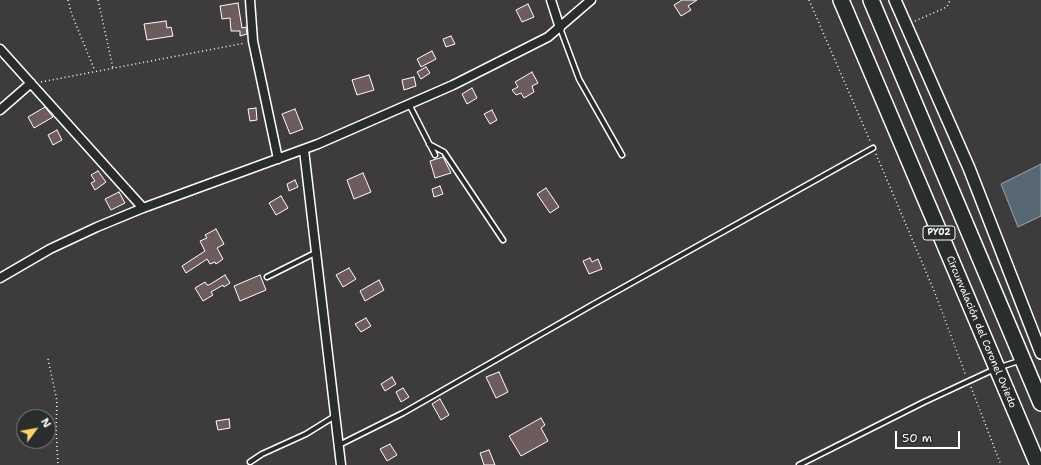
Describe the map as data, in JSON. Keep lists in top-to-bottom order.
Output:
{
  "streets": {
    "highway": ["PY02", "Circunvalación del Coronel Oviedo"]
  },
  "scale_bar": "50 m",
  "north": "top right"
}
